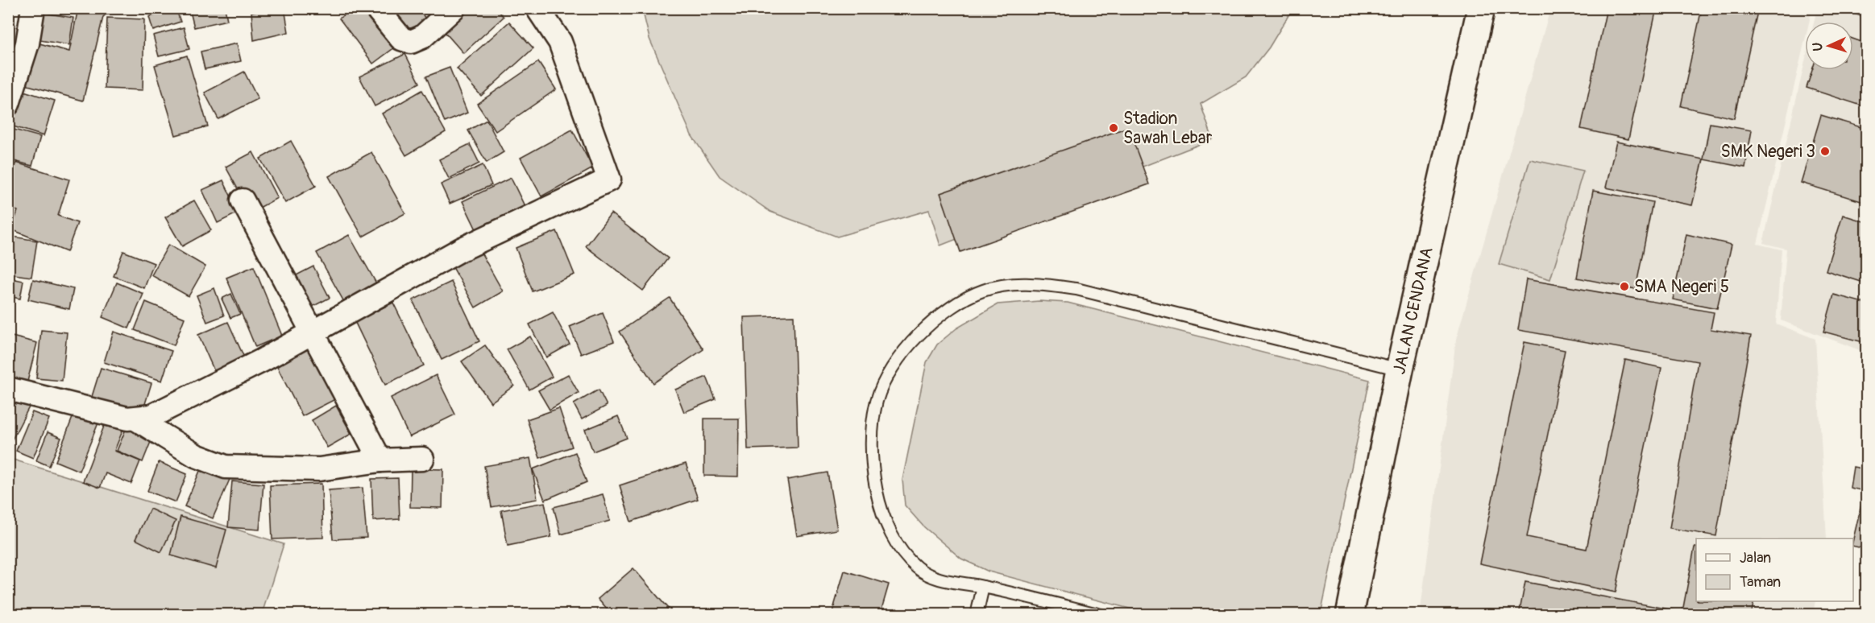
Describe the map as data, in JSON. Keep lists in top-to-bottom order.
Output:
{
  "streets": {
    "main road": ["JALAN CENDANA"]
  },
  "places": ["Stadion Sawah Lebar", "SMK Negeri 3", "SMA Negeri 5"],
  "legend": ["Jalan", "Taman"],
  "north": "left"
}
